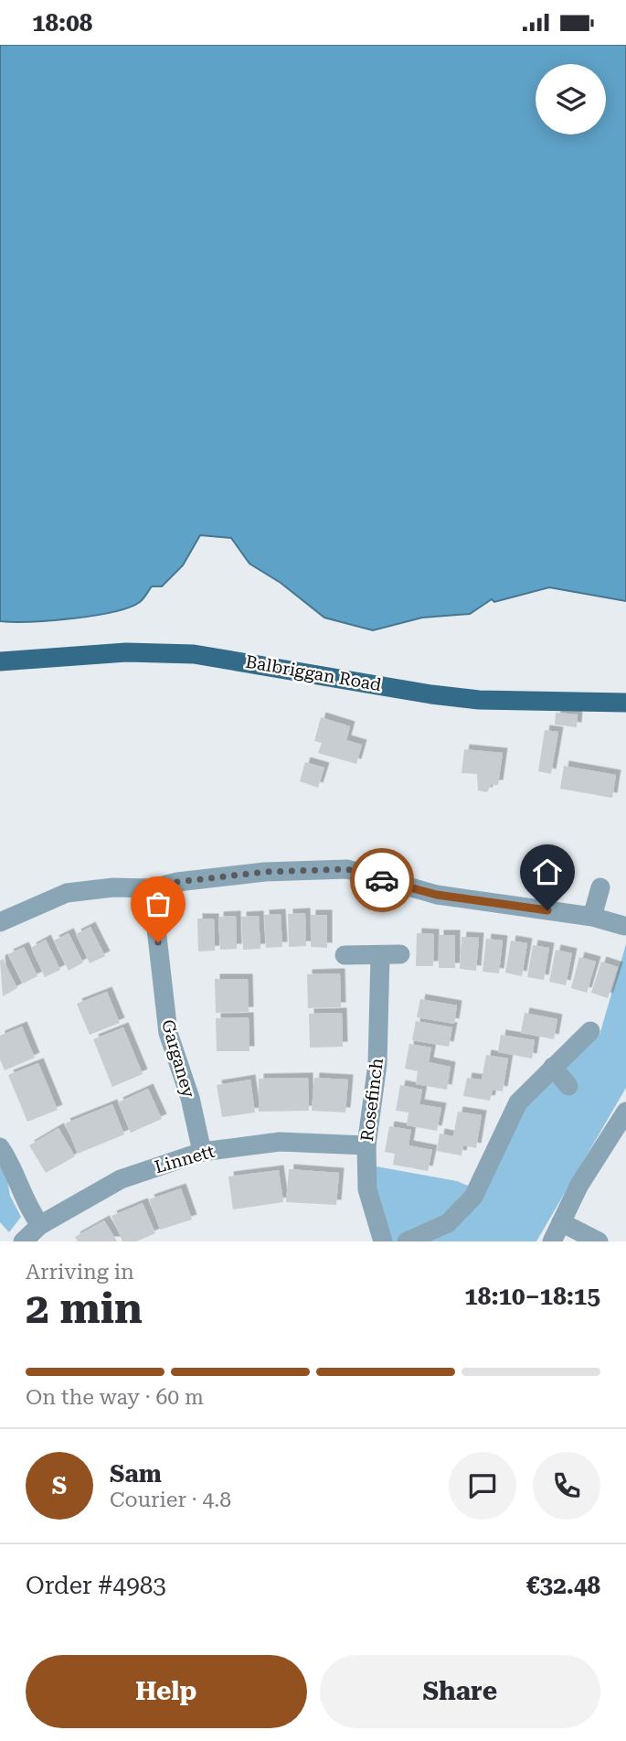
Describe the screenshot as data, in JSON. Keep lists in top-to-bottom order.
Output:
{
  "streets": {
    "main road": ["Balbriggan Road"],
    "street": ["Garganey", "Rosefinch", "Linnett"]
  },
  "crossings": [
    ["Garganey", "Linnett"],
    ["Rosefinch", "Linnett"]
  ],
  "page": {
    "status": "18:08",
    "heading": ["2 min", "Arriving in", "18:10–18:15"],
    "panel": [
      "Sam",
      "Courier · 4.8",
      "Order #4983",
      "€32.48"
    ],
    "bar": "On the way · 60 m",
    "round": "S",
    "buttons": ["Help", "Share"]
  }
}
